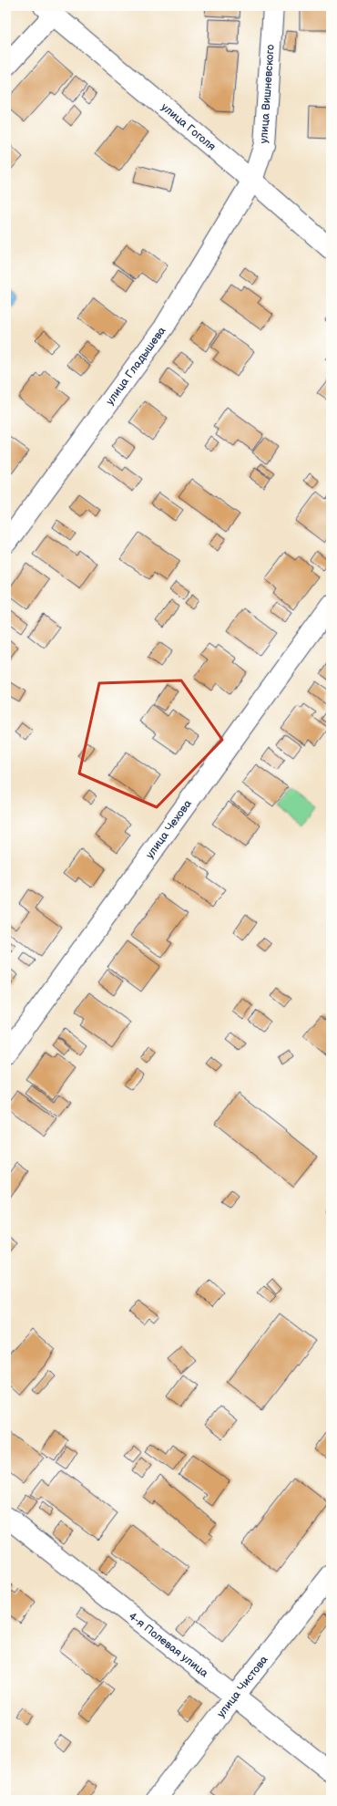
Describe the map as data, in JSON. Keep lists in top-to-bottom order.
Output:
{
  "streets": {
    "street": [
      "улица Вишневского",
      "улица Гоголя",
      "улица Гладышева",
      "улица Чехова",
      "4-я Полевая улица",
      "улица Чистова"
    ]
  },
  "crossings": [
    ["улица Вишневского", "улица Гоголя"],
    ["улица Вишневского", "улица Гладышева"],
    ["улица Гоголя", "улица Гладышева"],
    ["4-я Полевая улица", "улица Чистова"]
  ]
}
